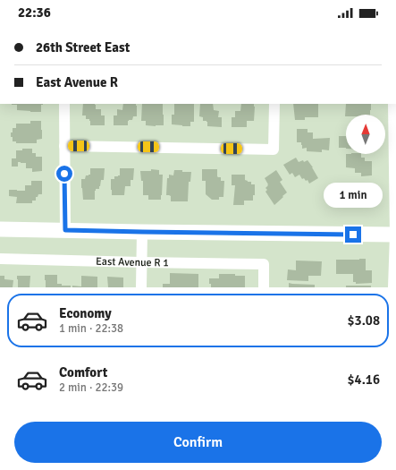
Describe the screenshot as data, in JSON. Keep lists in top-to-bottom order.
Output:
{
  "streets": {
    "street": ["East Avenue R 1"]
  },
  "north": "top",
  "page": {
    "status": "22:36",
    "banner": ["26th Street East", "East Avenue R"],
    "bubble": "1 min",
    "list": [
      {
        "name": "Economy",
        "note": "1 min · 22:38",
        "value": "$3.08"
      },
      {
        "name": "Comfort",
        "note": "2 min · 22:39",
        "value": "$4.16"
      }
    ],
    "buttons": "Confirm"
  }
}
